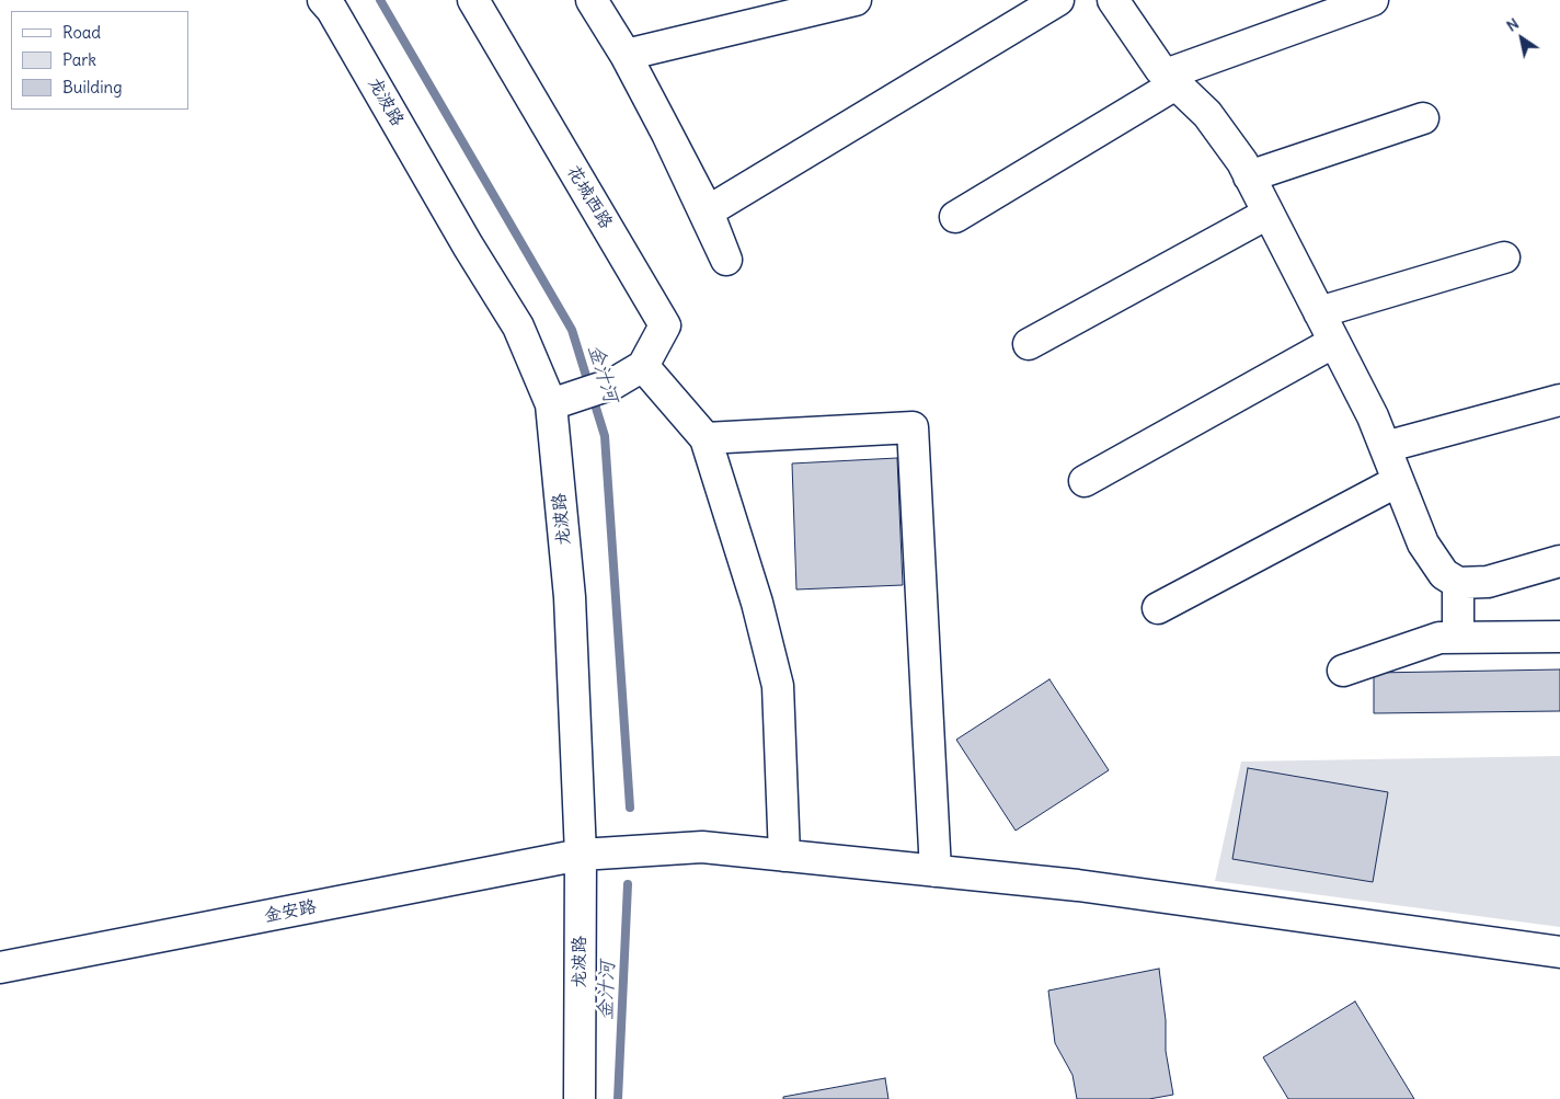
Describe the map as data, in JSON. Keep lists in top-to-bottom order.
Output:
{
  "streets": {
    "street": ["龙波路", "花城西路", "金安路"]
  },
  "crossings": [
    ["龙波路", "花城西路"],
    ["龙波路", "金安路"]
  ],
  "water": ["金汁河"],
  "legend": ["Road", "Park", "Building"],
  "north": "top left"
}
